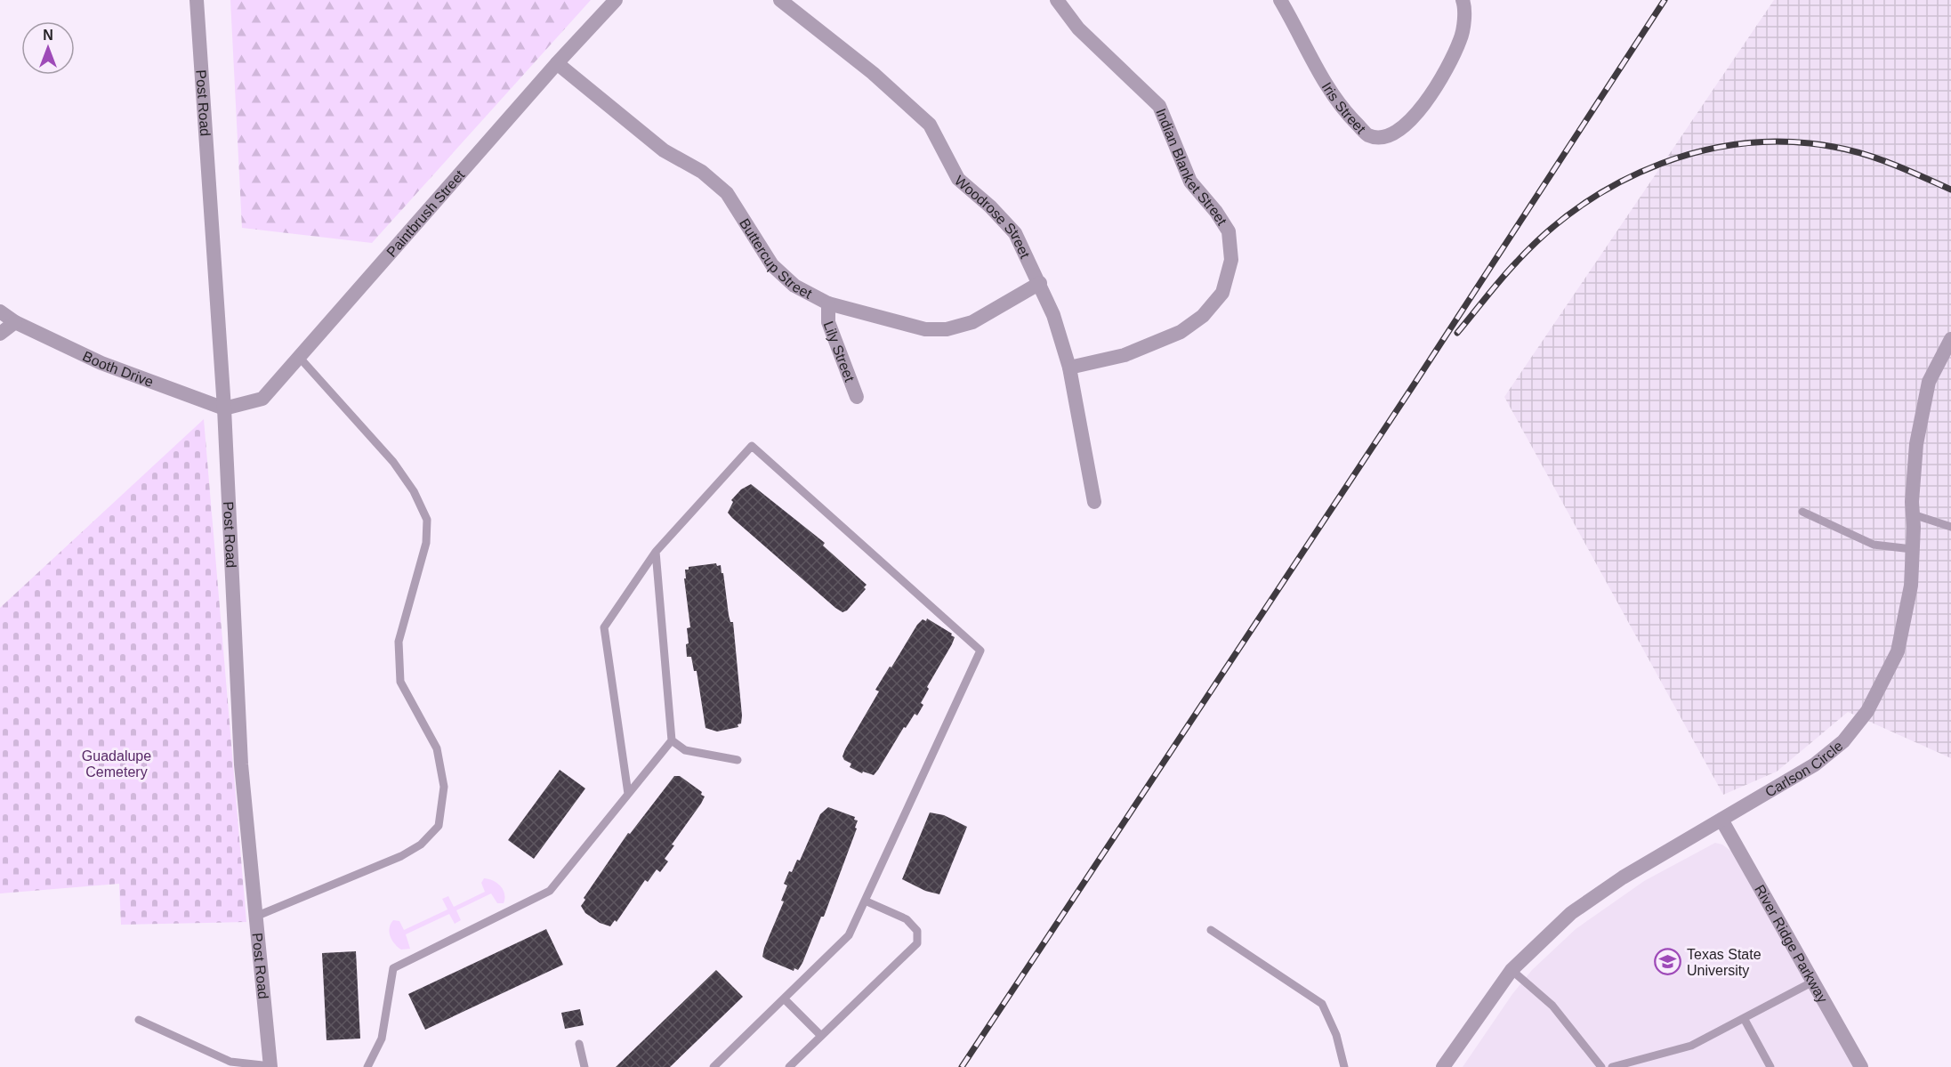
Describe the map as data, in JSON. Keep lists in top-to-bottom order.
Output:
{
  "streets": {
    "street": [
      "Post Road",
      "Iris Street",
      "Indian Blanket Street",
      "Paintbrush Street",
      "Woodrose Street",
      "Buttercup Street",
      "Lily Street",
      "Booth Drive",
      "Carlson Circle",
      "River Ridge Parkway"
    ]
  },
  "crossings": [
    ["Post Road", "Paintbrush Street"],
    ["Post Road", "Booth Drive"],
    ["Indian Blanket Street", "Woodrose Street"],
    ["Paintbrush Street", "Buttercup Street"],
    ["Paintbrush Street", "Booth Drive"],
    ["Woodrose Street", "Buttercup Street"],
    ["Buttercup Street", "Lily Street"],
    ["Carlson Circle", "River Ridge Parkway"]
  ],
  "parks": ["Guadalupe Cemetery"],
  "places": {
    "school or university": ["Texas State University"]
  },
  "north": "top"
}
